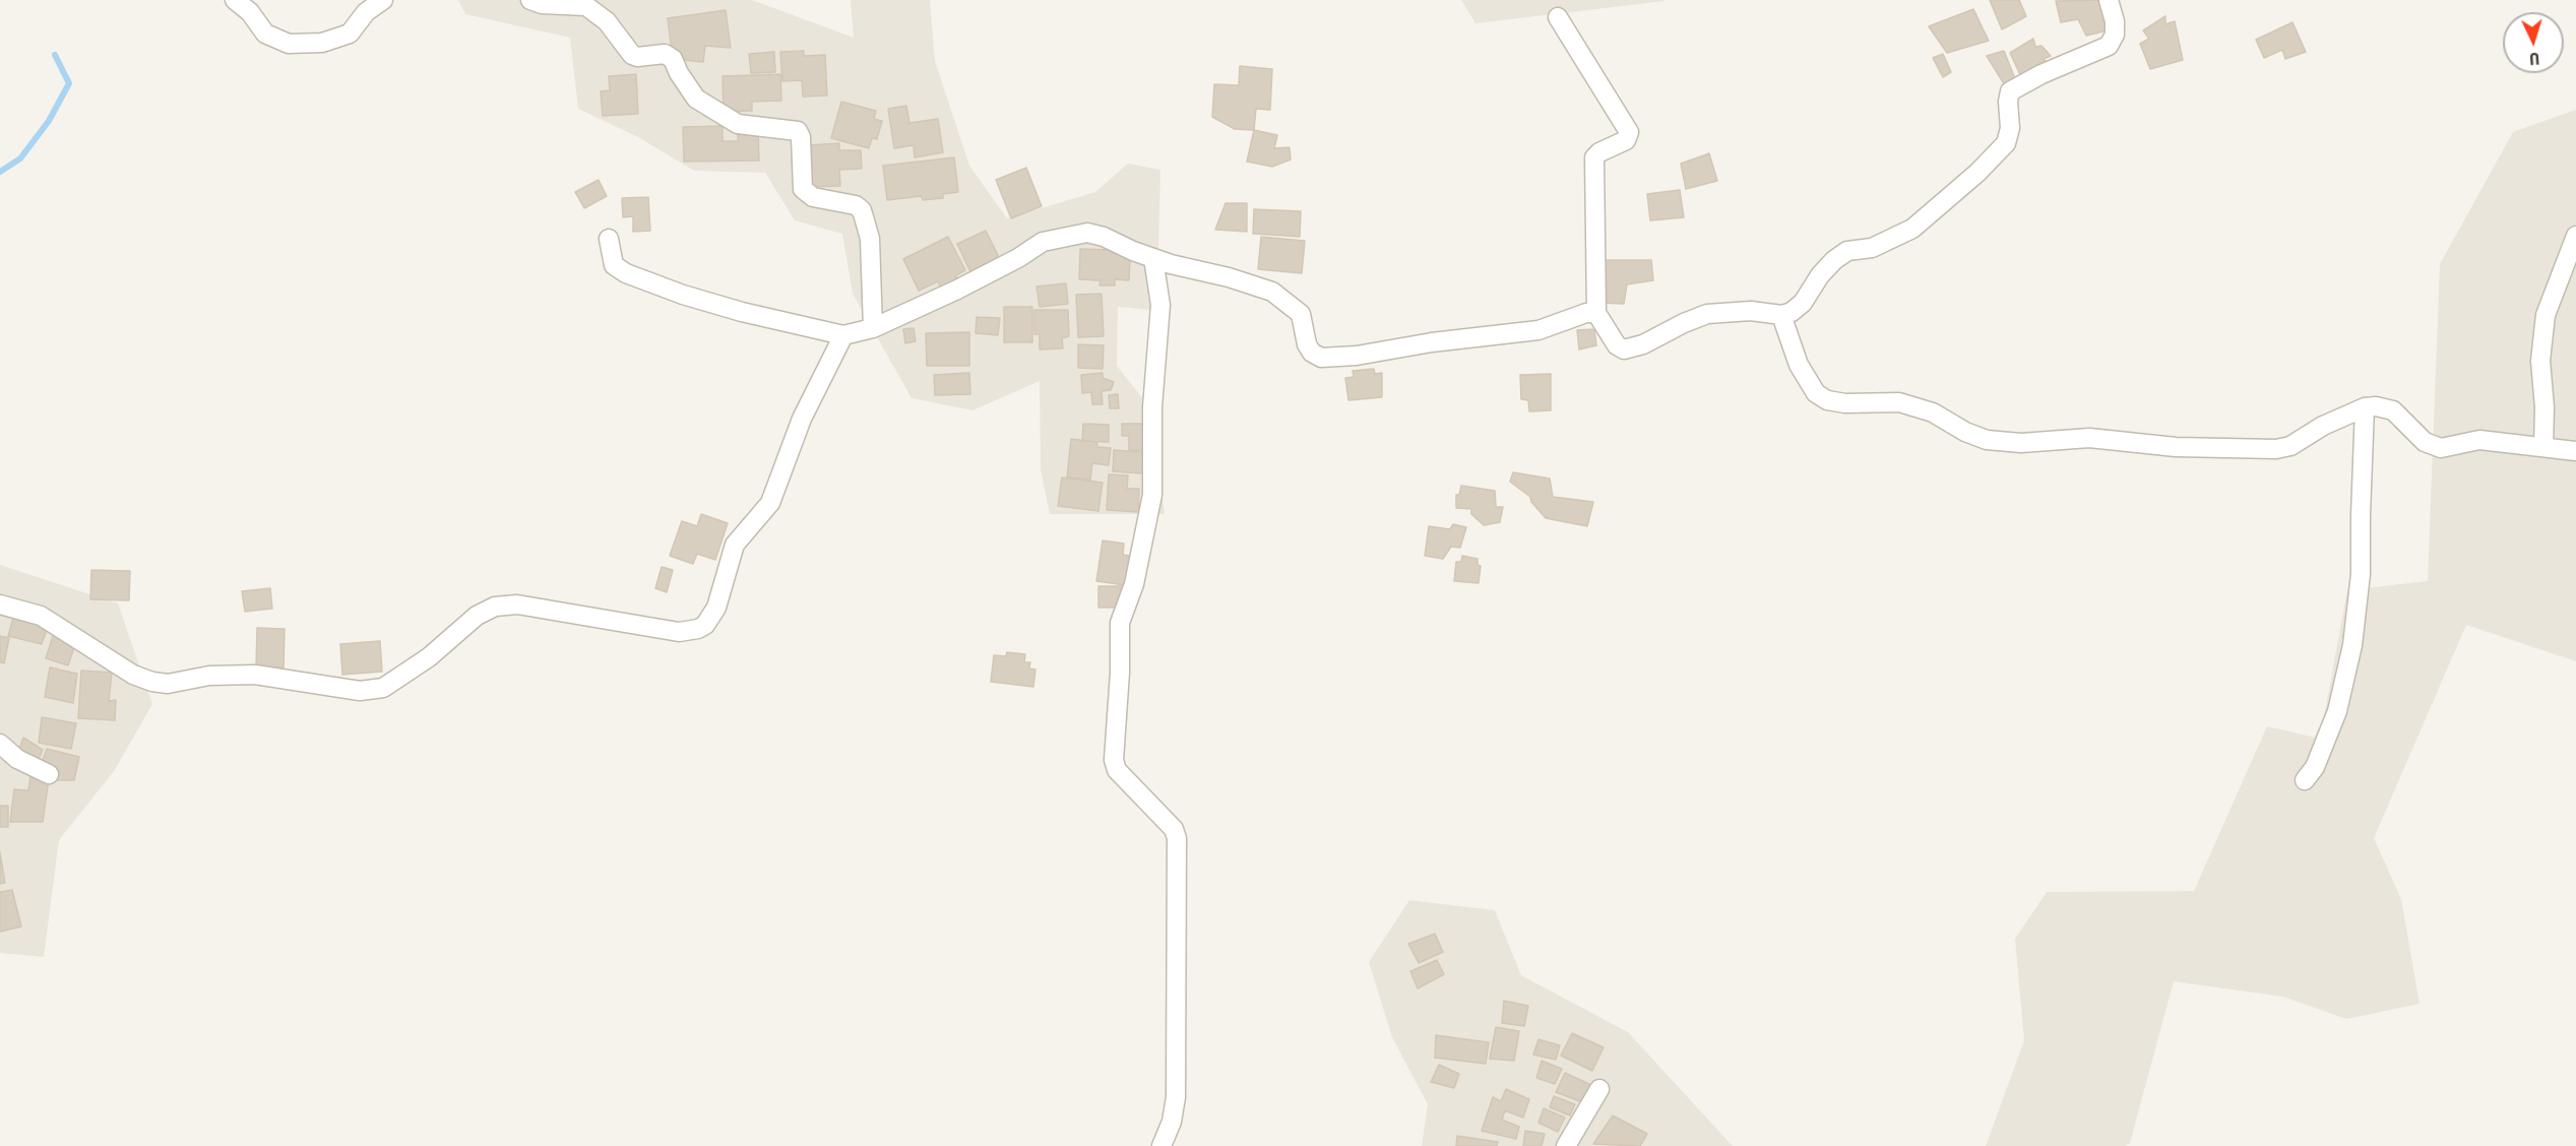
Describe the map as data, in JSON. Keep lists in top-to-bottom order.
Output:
{
  "north": "bottom"
}
